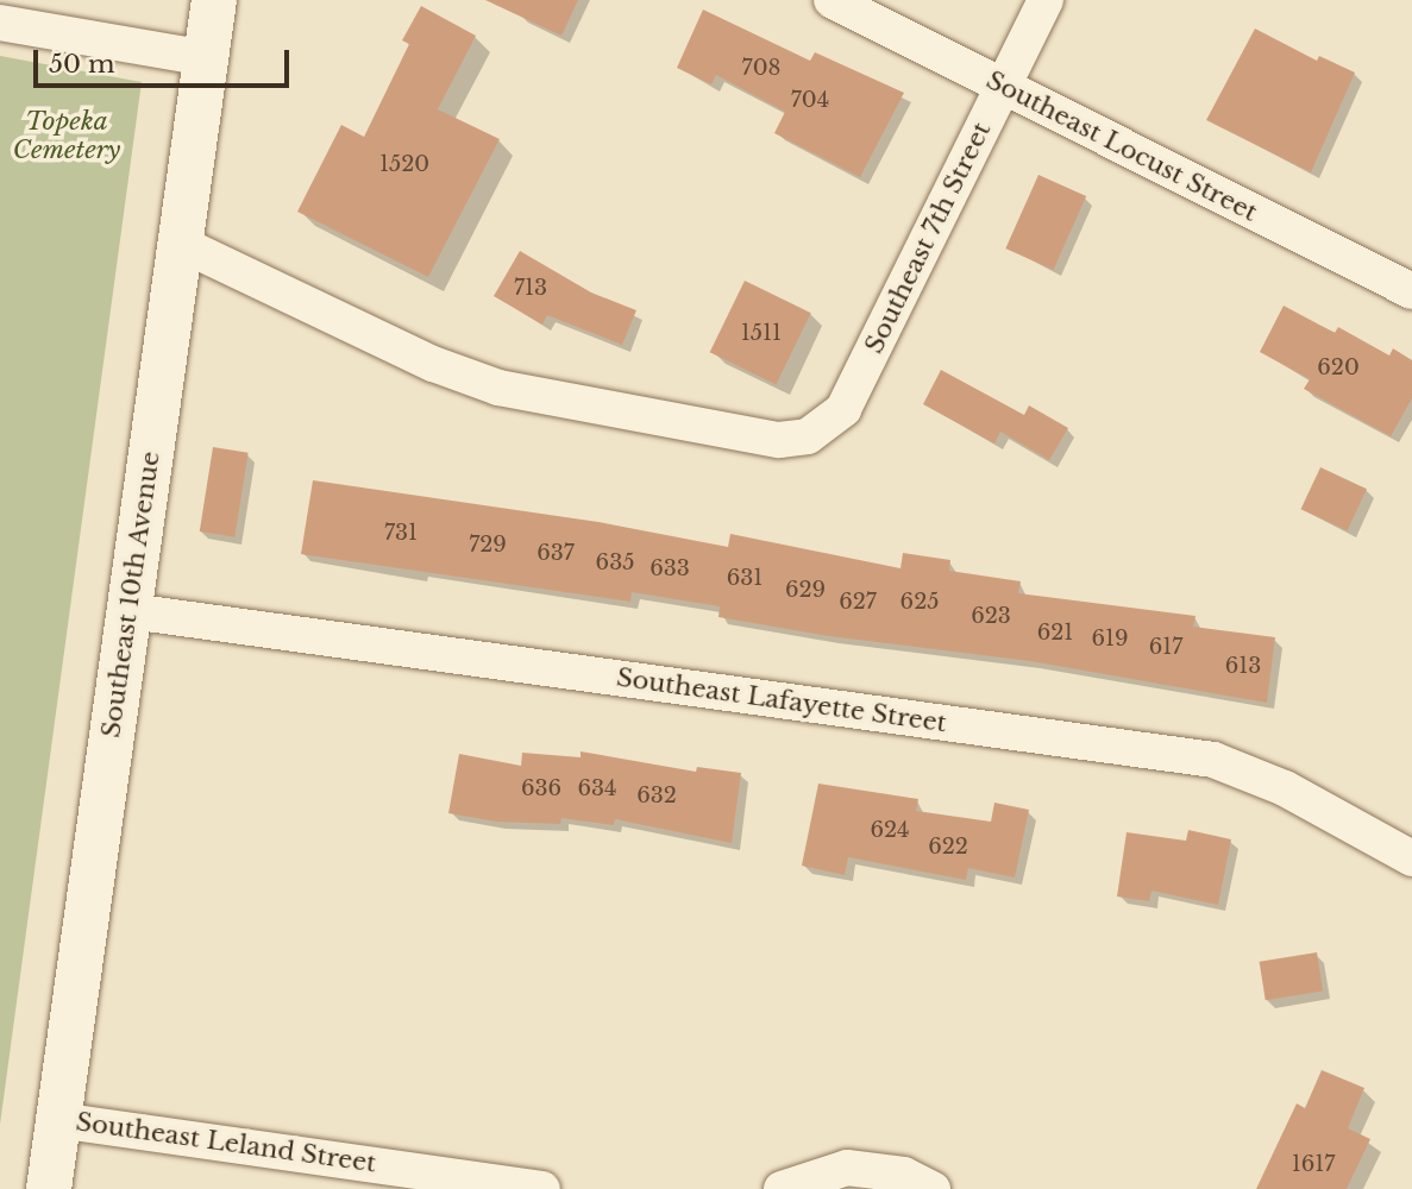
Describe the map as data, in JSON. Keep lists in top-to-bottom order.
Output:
{
  "streets": {
    "main road": ["Southeast 10th Avenue"],
    "street": [
      "Southeast Locust Street",
      "Southeast 7th Street",
      "Southeast Lafayette Street",
      "Southeast Leland Street"
    ]
  },
  "crossings": [
    ["Southeast Locust Street", "Southeast 7th Street"],
    ["Southeast 7th Street", "Southeast 10th Avenue"],
    ["Southeast 10th Avenue", "Southeast Lafayette Street"],
    ["Southeast 10th Avenue", "Southeast Leland Street"]
  ],
  "parks": ["Topeka Cemetery"],
  "house_numbers": [
    "708",
    "704",
    "1520",
    "713",
    "1511",
    "620",
    "731",
    "729",
    "637",
    "635",
    "633",
    "631",
    "629",
    "627",
    "625",
    "623",
    "621",
    "619",
    "617",
    "613",
    "636",
    "634",
    "632",
    "624",
    "622",
    "1617"
  ],
  "scale_bar": "50 m"
}
